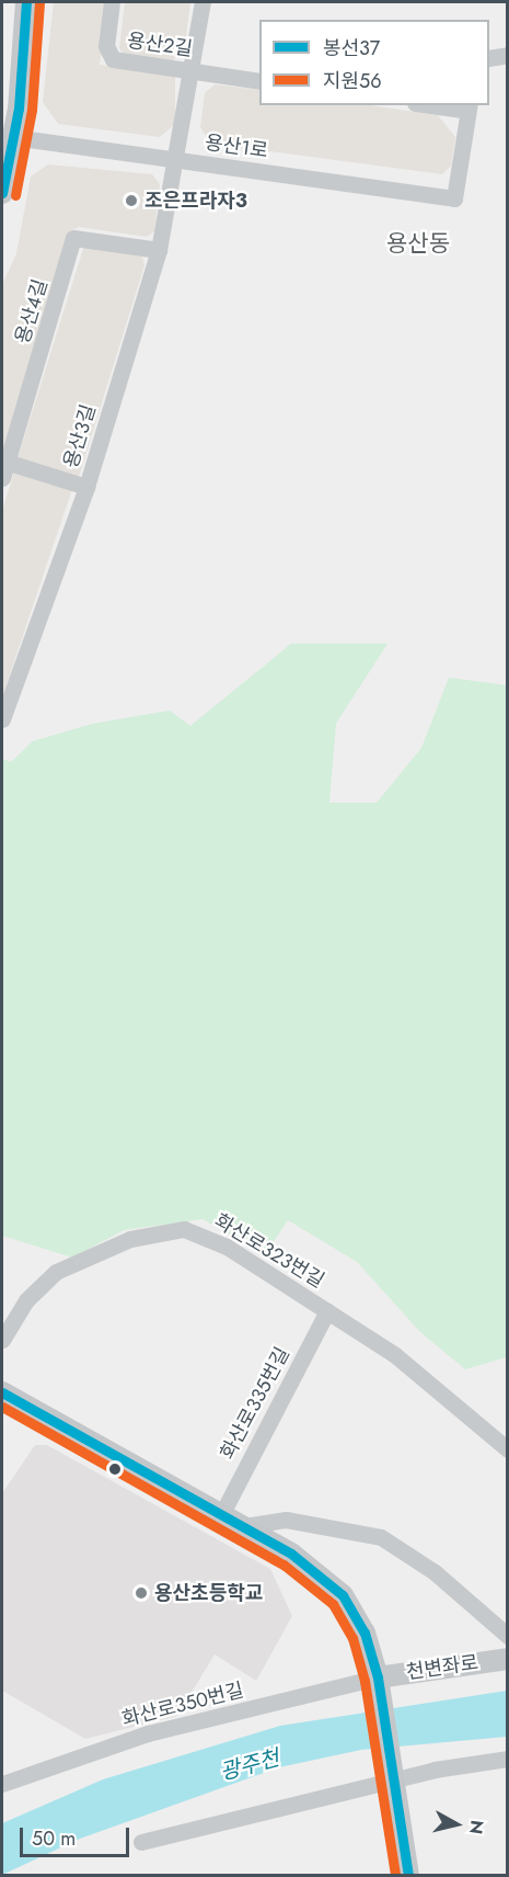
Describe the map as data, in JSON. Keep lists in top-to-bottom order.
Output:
{
  "streets": {
    "main road": ["천변좌로"],
    "street": [
      "용산2길",
      "용산1로",
      "용산4길",
      "용산3길",
      "화산로323번길",
      "화산로335번길",
      "화산로350번길"
    ]
  },
  "crossings": [
    ["용산2길", "용산3길"],
    ["용산1로", "용산3길"],
    ["용산4길", "용산3길"],
    ["화산로323번길", "화산로335번길"],
    ["천변좌로", "화산로350번길"]
  ],
  "districts": ["용산동"],
  "water": ["광주천"],
  "places": ["조은프라자3", "용산초등학교"],
  "lines": ["transit line 봉선37", "transit line 지원56"],
  "legend": ["봉선37", "지원56"],
  "scale_bar": "50 m",
  "north": "right"
}
